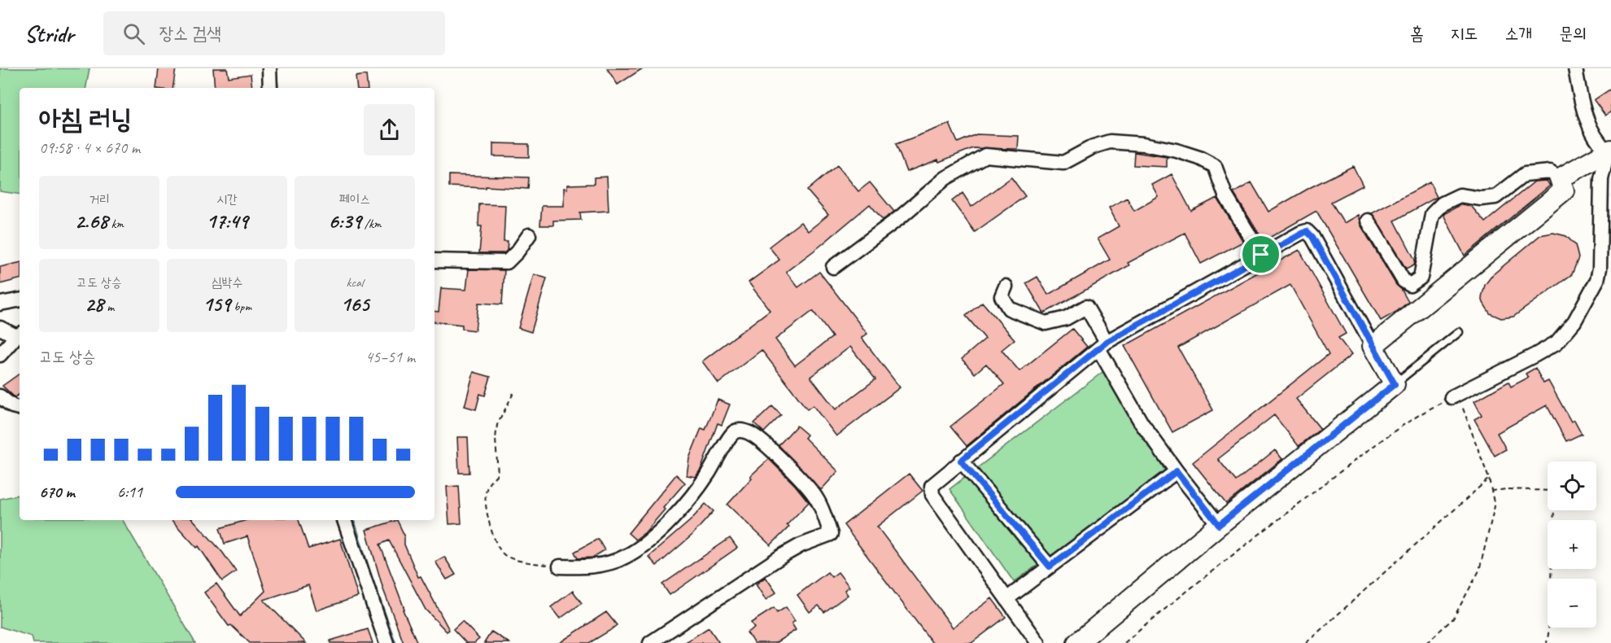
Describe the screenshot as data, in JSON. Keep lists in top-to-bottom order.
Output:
{
  "page": {
    "header": "Stridr",
    "search": "장소 검색",
    "nav": [
      "홈",
      "지도",
      "소개",
      "문의"
    ],
    "heading": ["아침 러닝", "09:58 · 4 × 670 m"],
    "stats": [
      ["거리", "2.68 km"],
      ["시간", "17:49"],
      ["페이스", "6:39 /km"],
      ["고도 상승", "28 m"],
      ["심박수", "159 bpm"],
      ["kcal", "165"]
    ],
    "chart": ["고도 상승", "45–51 m"],
    "map_buttons": ["+", "−"],
    "list": [
      {
        "name": "670 m",
        "note": "6:11"
      }
    ]
  }
}
